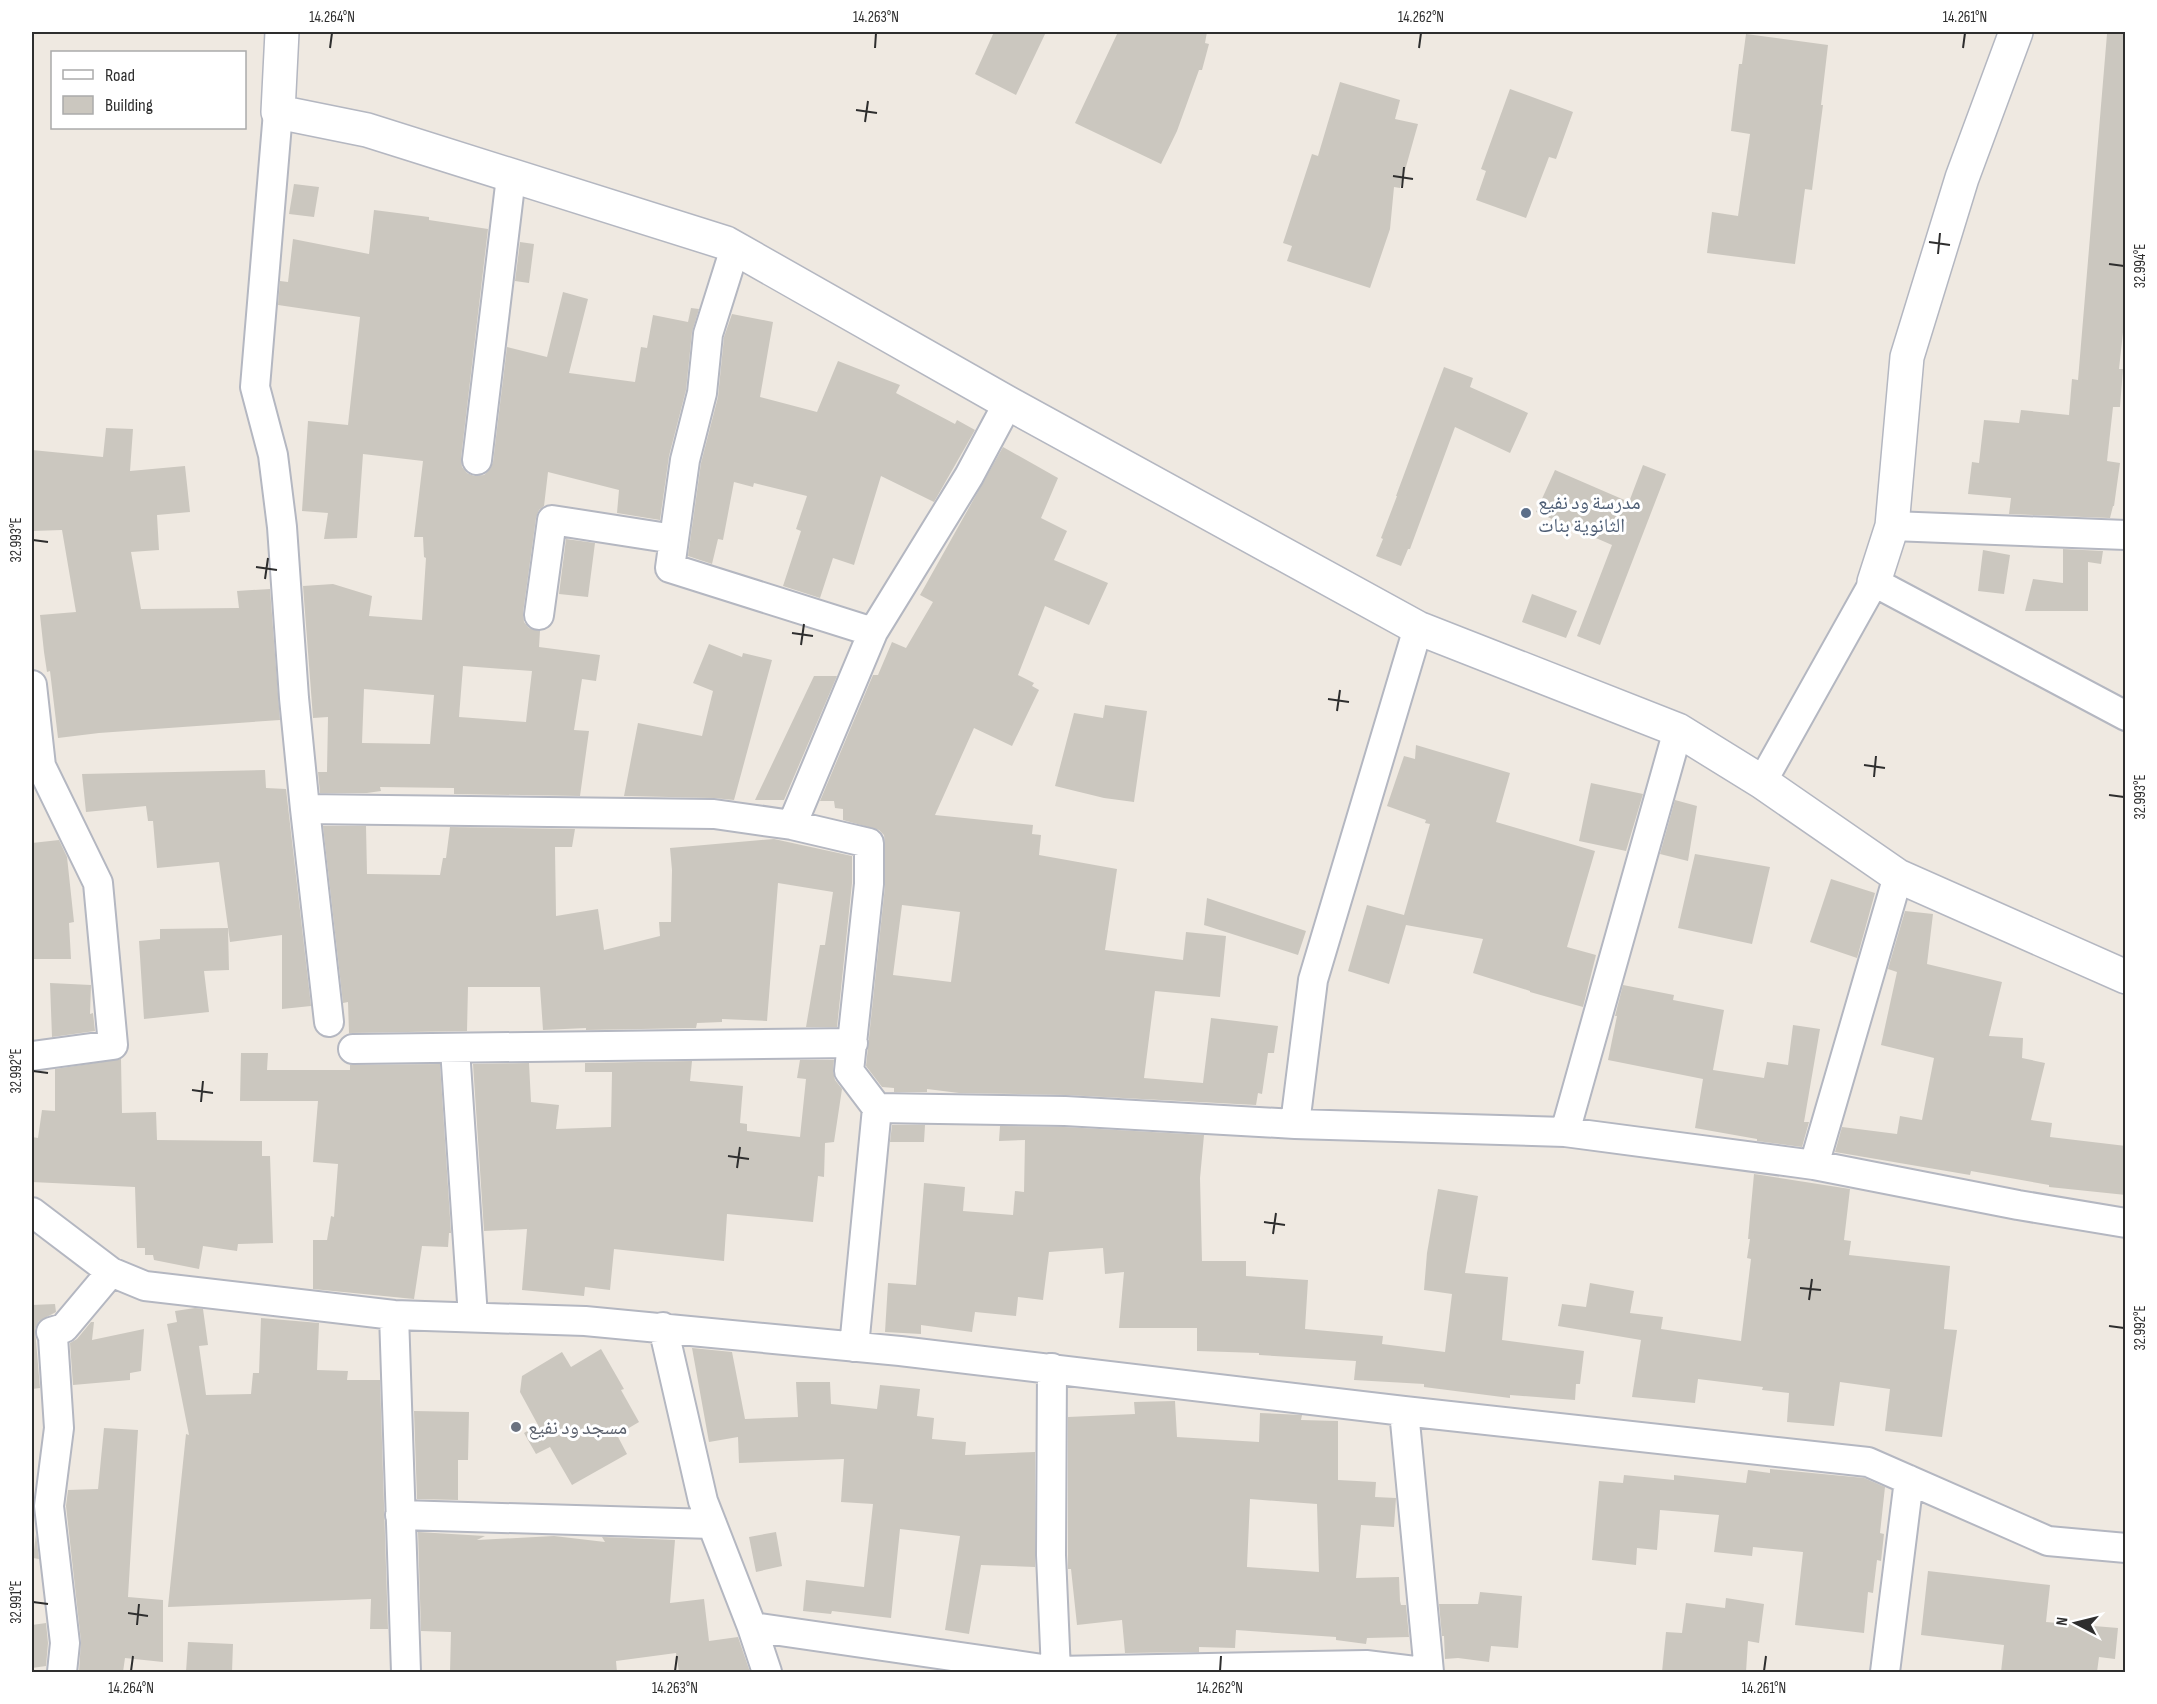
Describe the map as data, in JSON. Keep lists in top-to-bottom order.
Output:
{
  "places": ["مدرسة ود نفيع الثانوية بنات", "مسجد ود نفيع"],
  "legend": ["Road", "Building"],
  "north": "left",
  "coordinates": [
    "14.264°N",
    "14.263°N",
    "14.262°N",
    "14.261°N",
    "32.994°E",
    "32.993°E",
    "32.992°E",
    "32.991°E"
  ]
}
